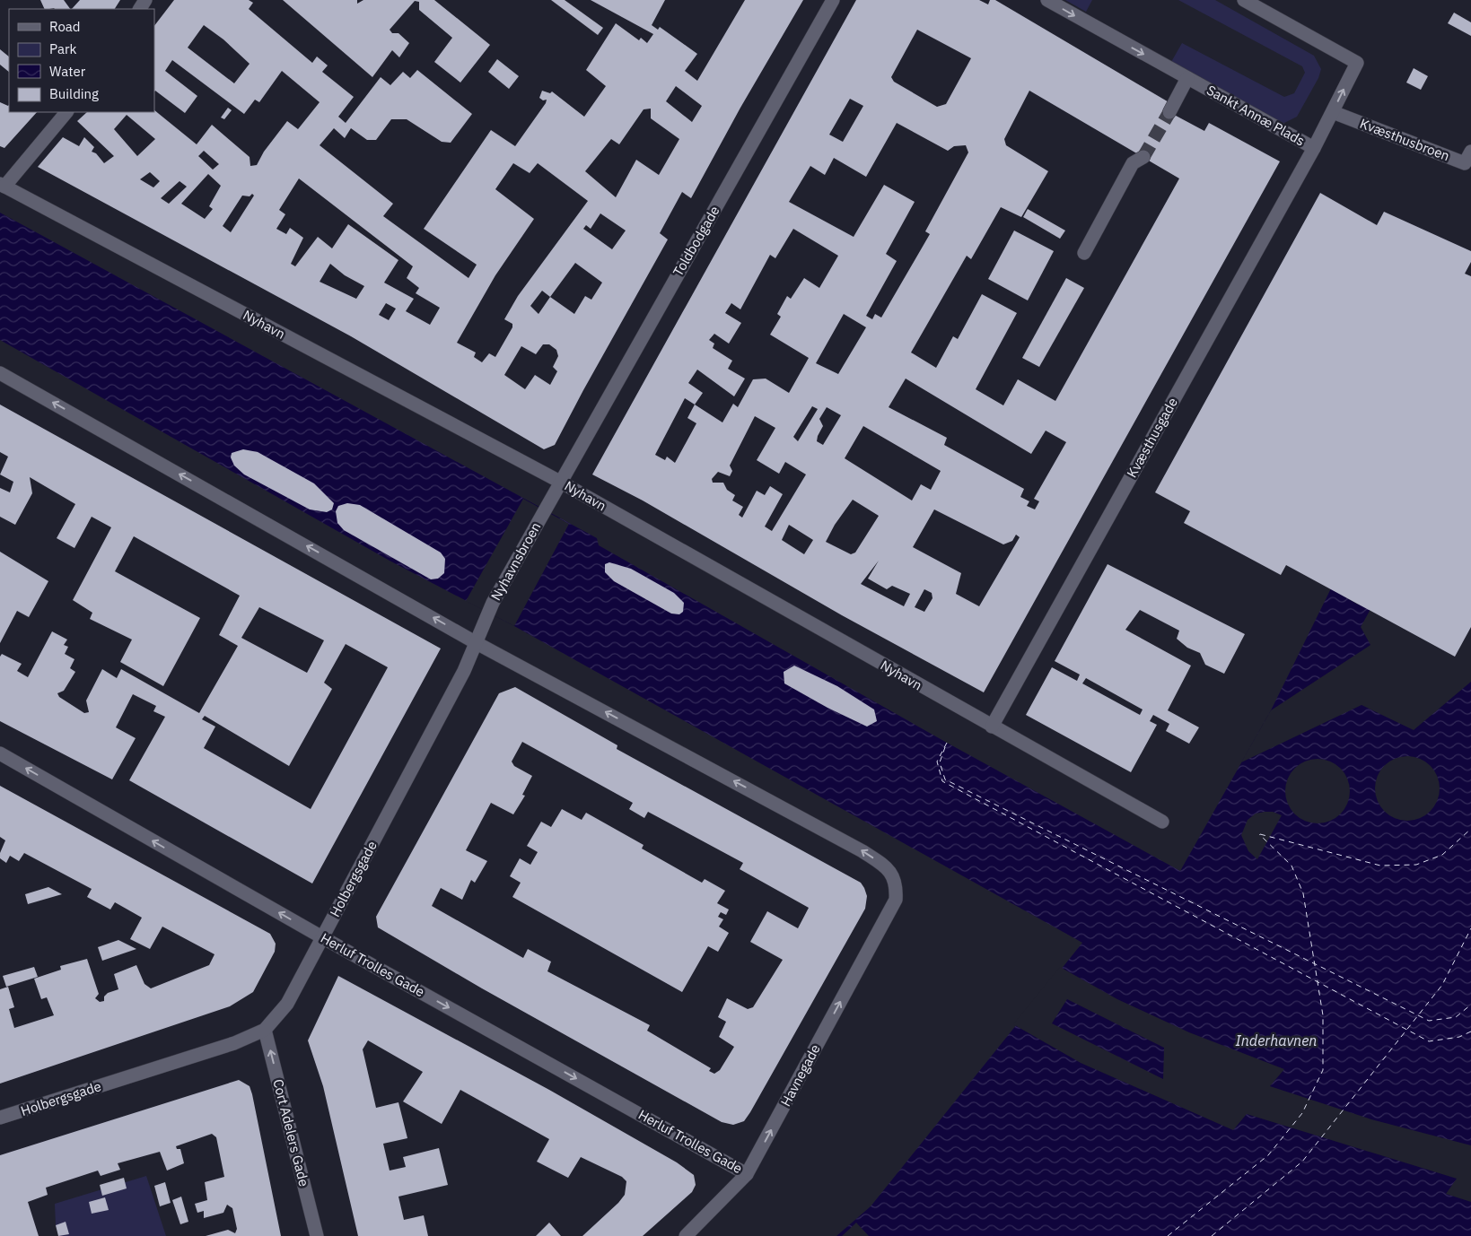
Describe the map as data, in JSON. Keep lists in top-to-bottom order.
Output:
{
  "streets": {
    "street": [
      "Sankt Annæ Plads",
      "Kvæsthusbroen",
      "Toldbodgade",
      "Nyhavn",
      "Kvæsthusgade",
      "Nyhavnsbroen",
      "Holbergsgade",
      "Herluf Trolles Gade",
      "Havnegade",
      "Cort Adelers Gade"
    ]
  },
  "crossings": [
    ["Sankt Annæ Plads", "Kvæsthusbroen"],
    ["Sankt Annæ Plads", "Kvæsthusgade"],
    ["Toldbodgade", "Nyhavn"],
    ["Toldbodgade", "Nyhavnsbroen"],
    ["Nyhavn", "Kvæsthusgade"],
    ["Nyhavn", "Nyhavnsbroen"],
    ["Nyhavnsbroen", "Holbergsgade"],
    ["Nyhavnsbroen", "Havnegade"],
    ["Holbergsgade", "Herluf Trolles Gade"],
    ["Holbergsgade", "Havnegade"],
    ["Holbergsgade", "Cort Adelers Gade"],
    ["Herluf Trolles Gade", "Havnegade"]
  ],
  "one_way": ["Cort Adelers Gade"],
  "water": ["Inderhavnen"],
  "legend": [
    "Road",
    "Park",
    "Water",
    "Building"
  ]
}
